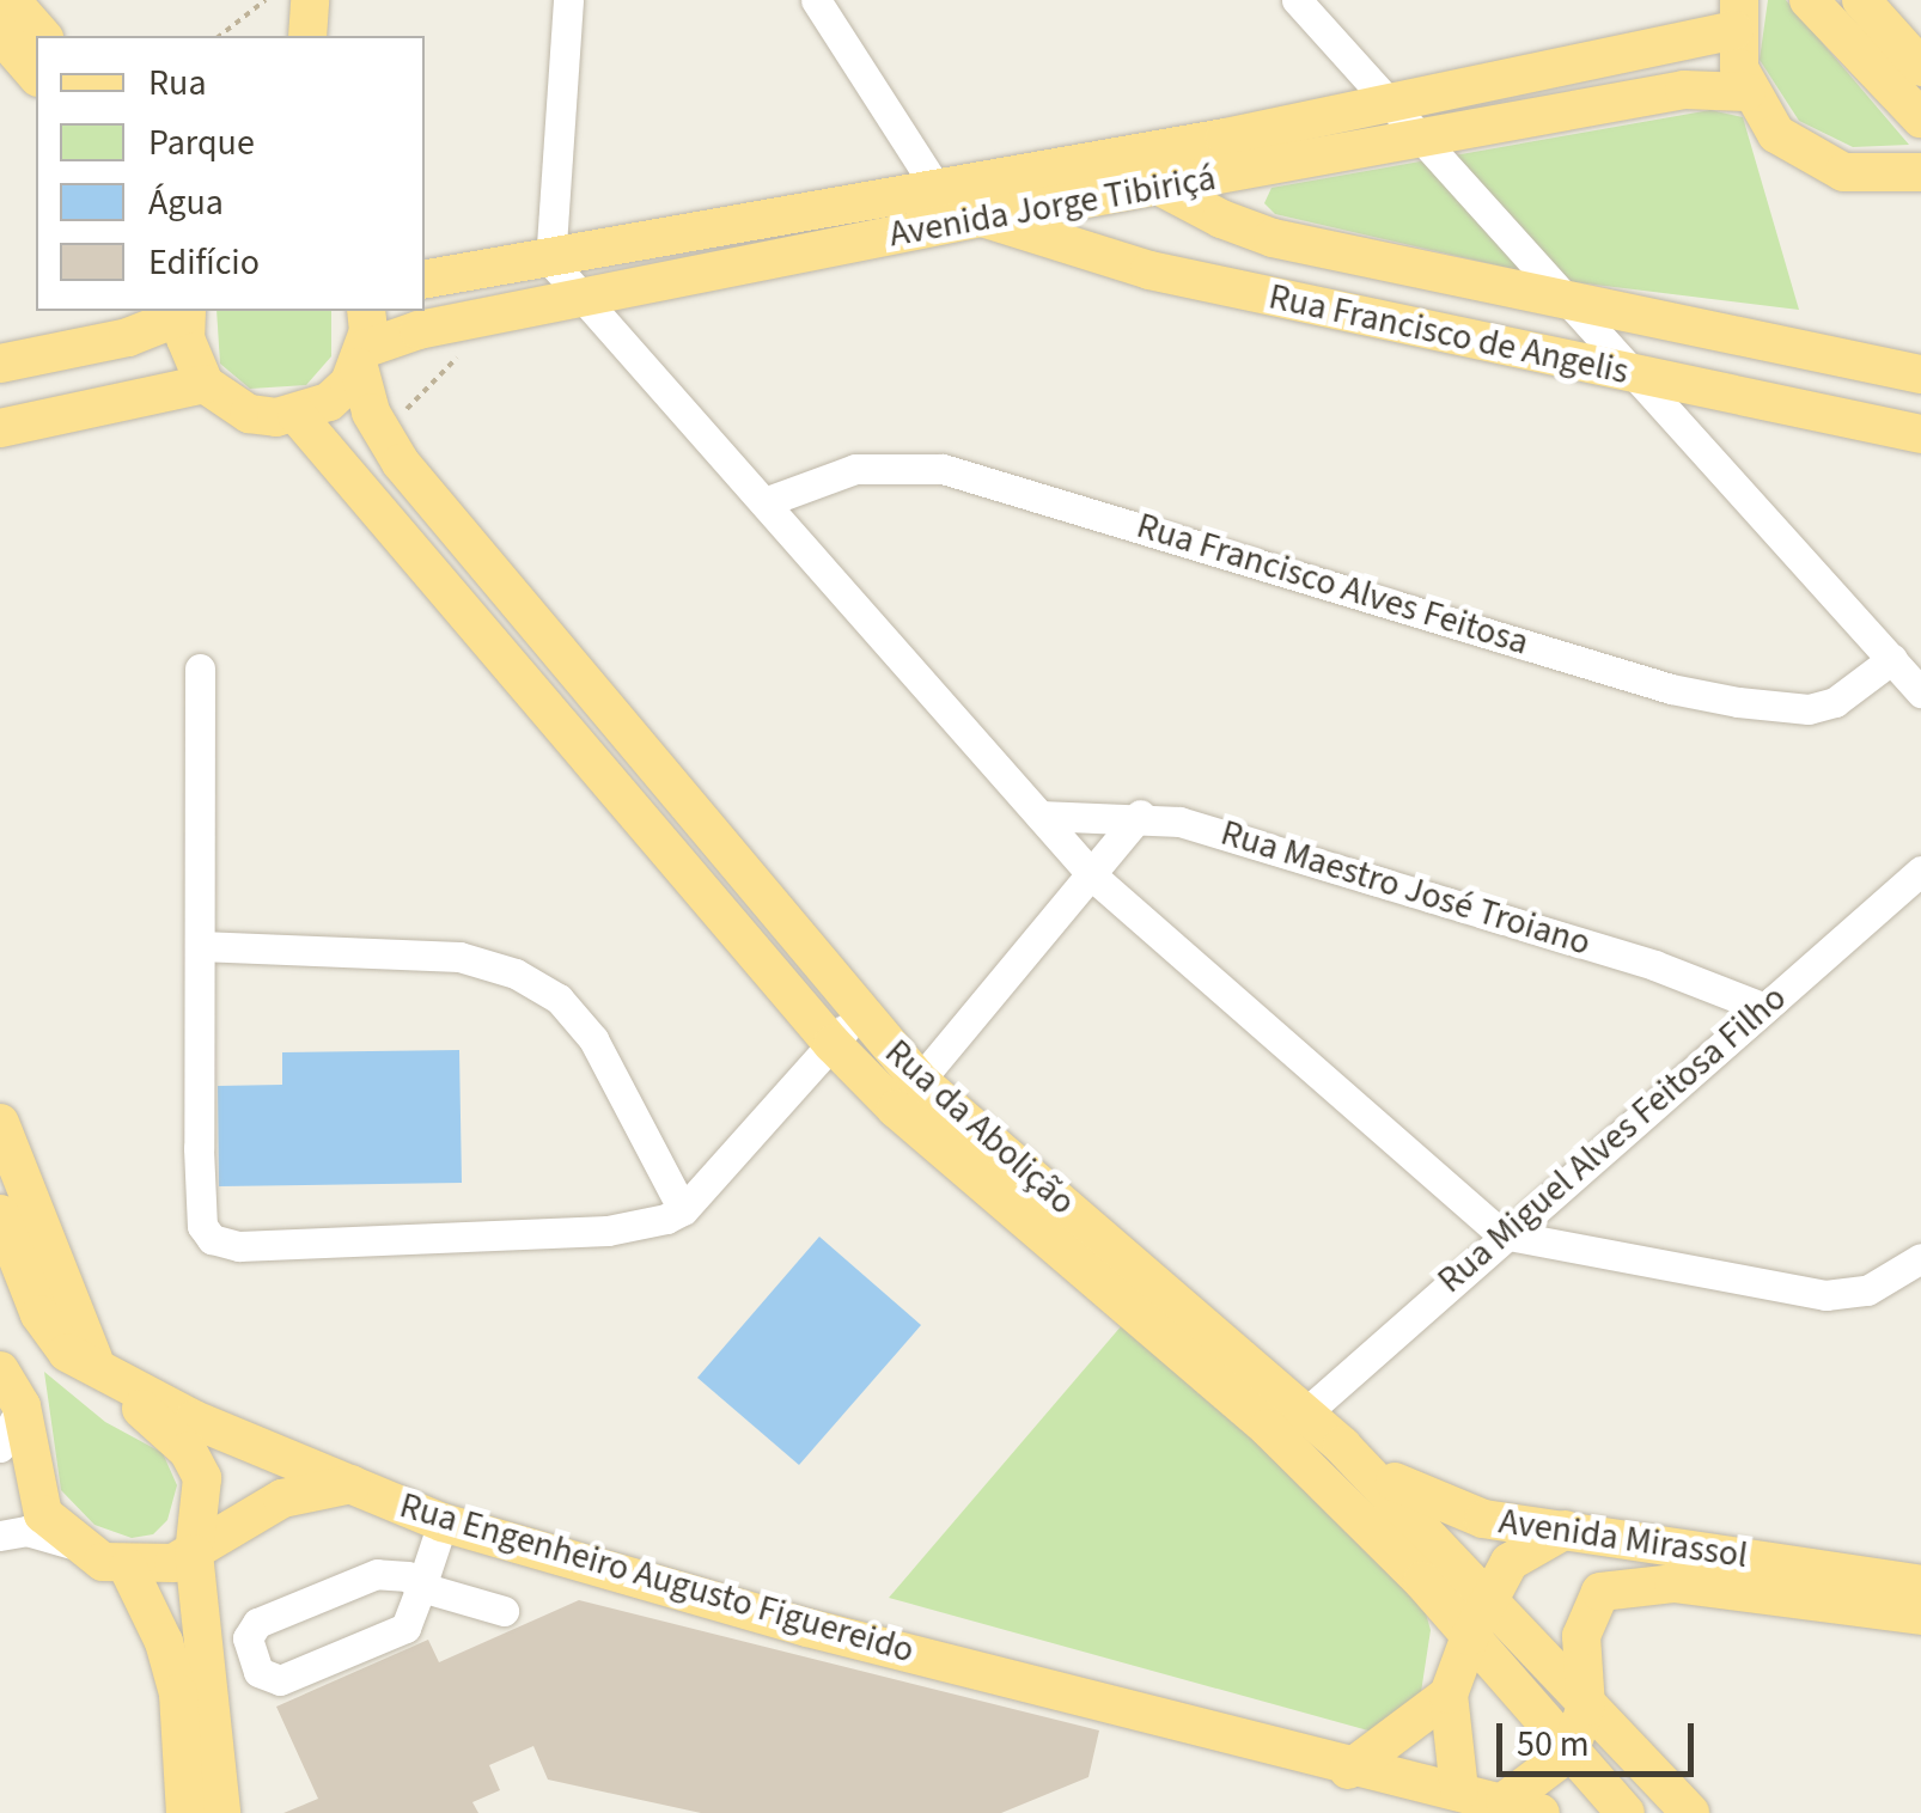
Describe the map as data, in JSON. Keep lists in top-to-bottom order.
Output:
{
  "streets": {
    "main road": [
      "Avenida Jorge Tibiriçá",
      "Rua Francisco de Angelis",
      "Rua da Abolição",
      "Avenida Mirassol",
      "Rua Engenheiro Augusto Figuereido"
    ],
    "street": ["Rua Francisco Alves Feitosa", "Rua Maestro José Troiano", "Rua Miguel Alves Feitosa Filho"]
  },
  "crossings": [
    ["Avenida Jorge Tibiriçá", "Rua Francisco de Angelis"],
    ["Avenida Jorge Tibiriçá", "Rua da Abolição"],
    ["Rua Maestro José Troiano", "Rua Miguel Alves Feitosa Filho"],
    ["Rua da Abolição", "Rua Miguel Alves Feitosa Filho"],
    ["Rua da Abolição", "Avenida Mirassol"]
  ],
  "legend": [
    "Rua",
    "Parque",
    "Água",
    "Edifício"
  ],
  "scale_bar": "50 m"
}
